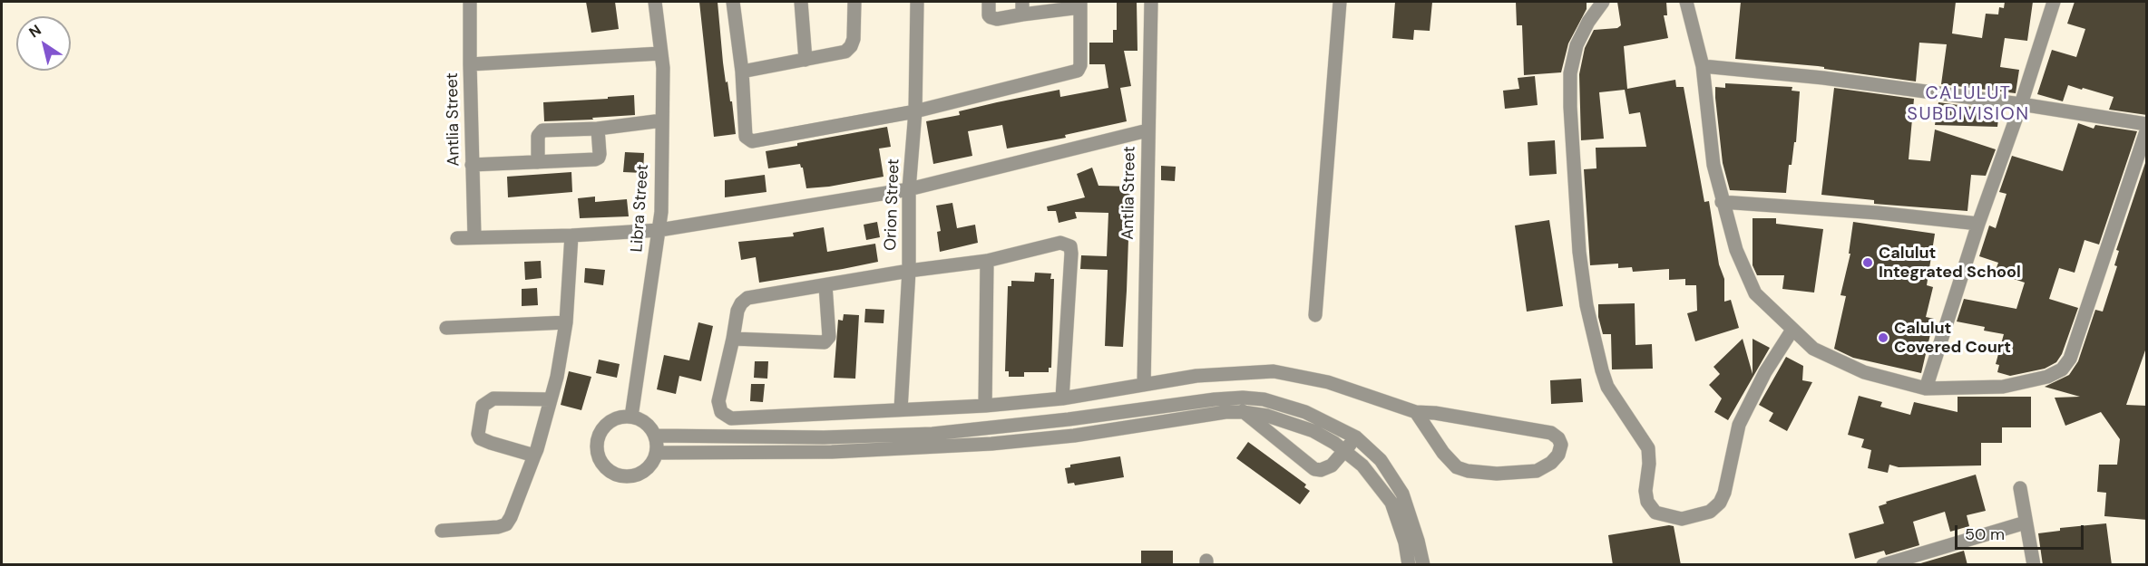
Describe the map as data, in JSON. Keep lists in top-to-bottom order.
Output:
{
  "streets": {
    "street": ["Antlia Street", "Orion Street", "Libra Street"]
  },
  "districts": ["CALULUT SUBDIVISION"],
  "places": ["Calulut Integrated School", "Calulut Covered Court"],
  "scale_bar": "50 m",
  "north": "top left"
}
